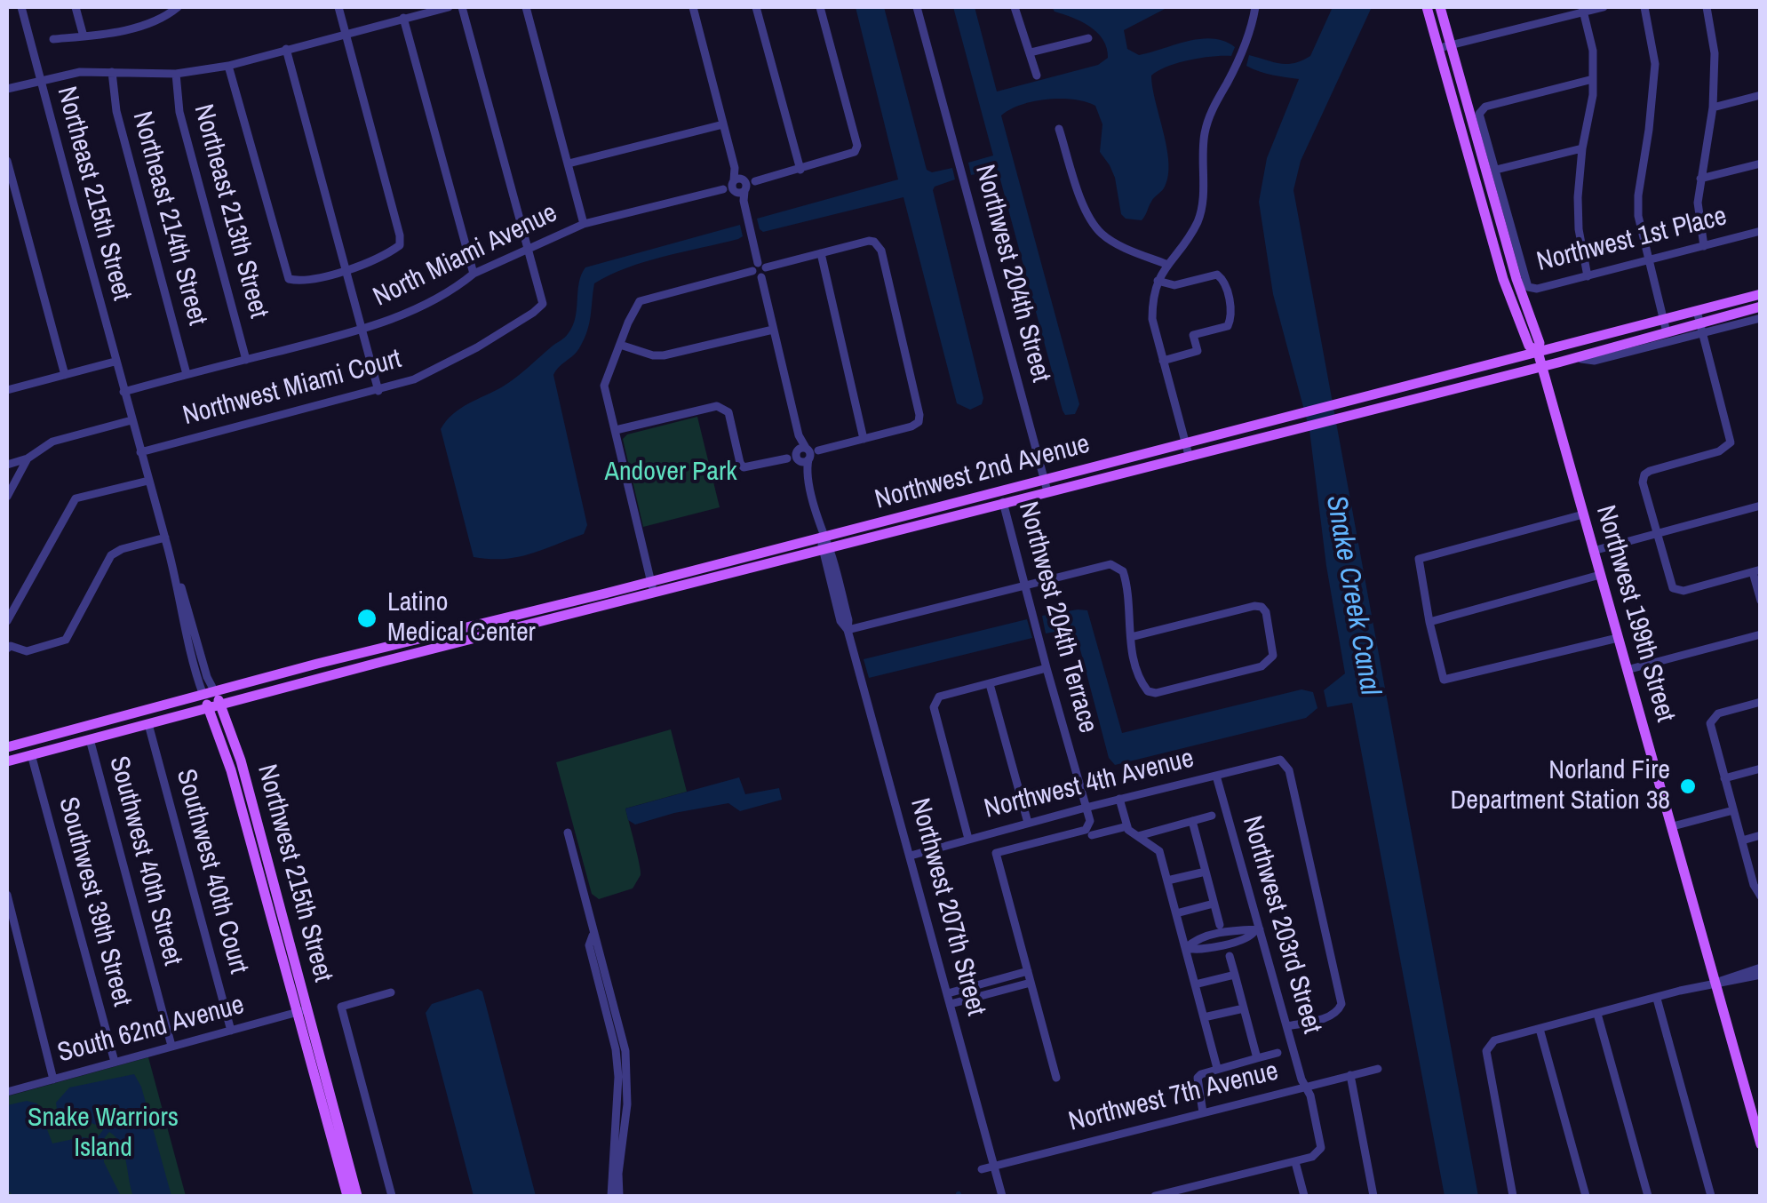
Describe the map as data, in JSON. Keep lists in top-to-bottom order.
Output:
{
  "streets": {
    "main road": ["Northwest 2nd Avenue", "Northwest 199th Street", "Northwest 215th Street"],
    "street": [
      "Northeast 215th Street",
      "Northeast 213th Street",
      "Northeast 214th Street",
      "Northwest 1st Place",
      "North Miami Avenue",
      "Northwest 204th Street",
      "Northwest Miami Court",
      "Northwest 204th Terrace",
      "Northwest 4th Avenue",
      "Southwest 40th Street",
      "Southwest 40th Court",
      "Southwest 39th Street",
      "Northwest 207th Street",
      "Northwest 203rd Street",
      "South 62nd Avenue",
      "Northwest 7th Avenue"
    ]
  },
  "crossings": [
    ["Northeast 215th Street", "North Miami Avenue"],
    ["Northeast 215th Street", "Northwest 215th Street"],
    ["Northeast 213th Street", "North Miami Avenue"],
    ["Northeast 214th Street", "North Miami Avenue"],
    ["North Miami Avenue", "Northwest Miami Court"],
    ["North Miami Avenue", "Northwest 215th Street"],
    ["Northwest 204th Street", "Northwest 2nd Avenue"],
    ["Northwest Miami Court", "Northwest 215th Street"],
    ["Northwest 2nd Avenue", "Northwest 199th Street"],
    ["Northwest 2nd Avenue", "Northwest 204th Terrace"],
    ["Northwest 2nd Avenue", "Southwest 40th Street"],
    ["Northwest 2nd Avenue", "Southwest 40th Court"],
    ["Northwest 2nd Avenue", "Northwest 215th Street"],
    ["Northwest 2nd Avenue", "Southwest 39th Street"],
    ["Northwest 2nd Avenue", "Northwest 207th Street"],
    ["Northwest 204th Terrace", "Northwest 4th Avenue"],
    ["Northwest 4th Avenue", "Northwest 207th Street"],
    ["Northwest 4th Avenue", "Northwest 203rd Street"],
    ["Southwest 40th Street", "South 62nd Avenue"],
    ["Southwest 40th Court", "South 62nd Avenue"],
    ["Northwest 215th Street", "South 62nd Avenue"],
    ["Southwest 39th Street", "South 62nd Avenue"],
    ["Northwest 207th Street", "Northwest 7th Avenue"],
    ["Northwest 203rd Street", "Northwest 7th Avenue"]
  ],
  "water": ["Snake Creek Canal"],
  "parks": ["Andover Park", "Snake Warriors Island"],
  "places": ["Latino Medical Center", "Norland Fire Department Station 38"]
}
